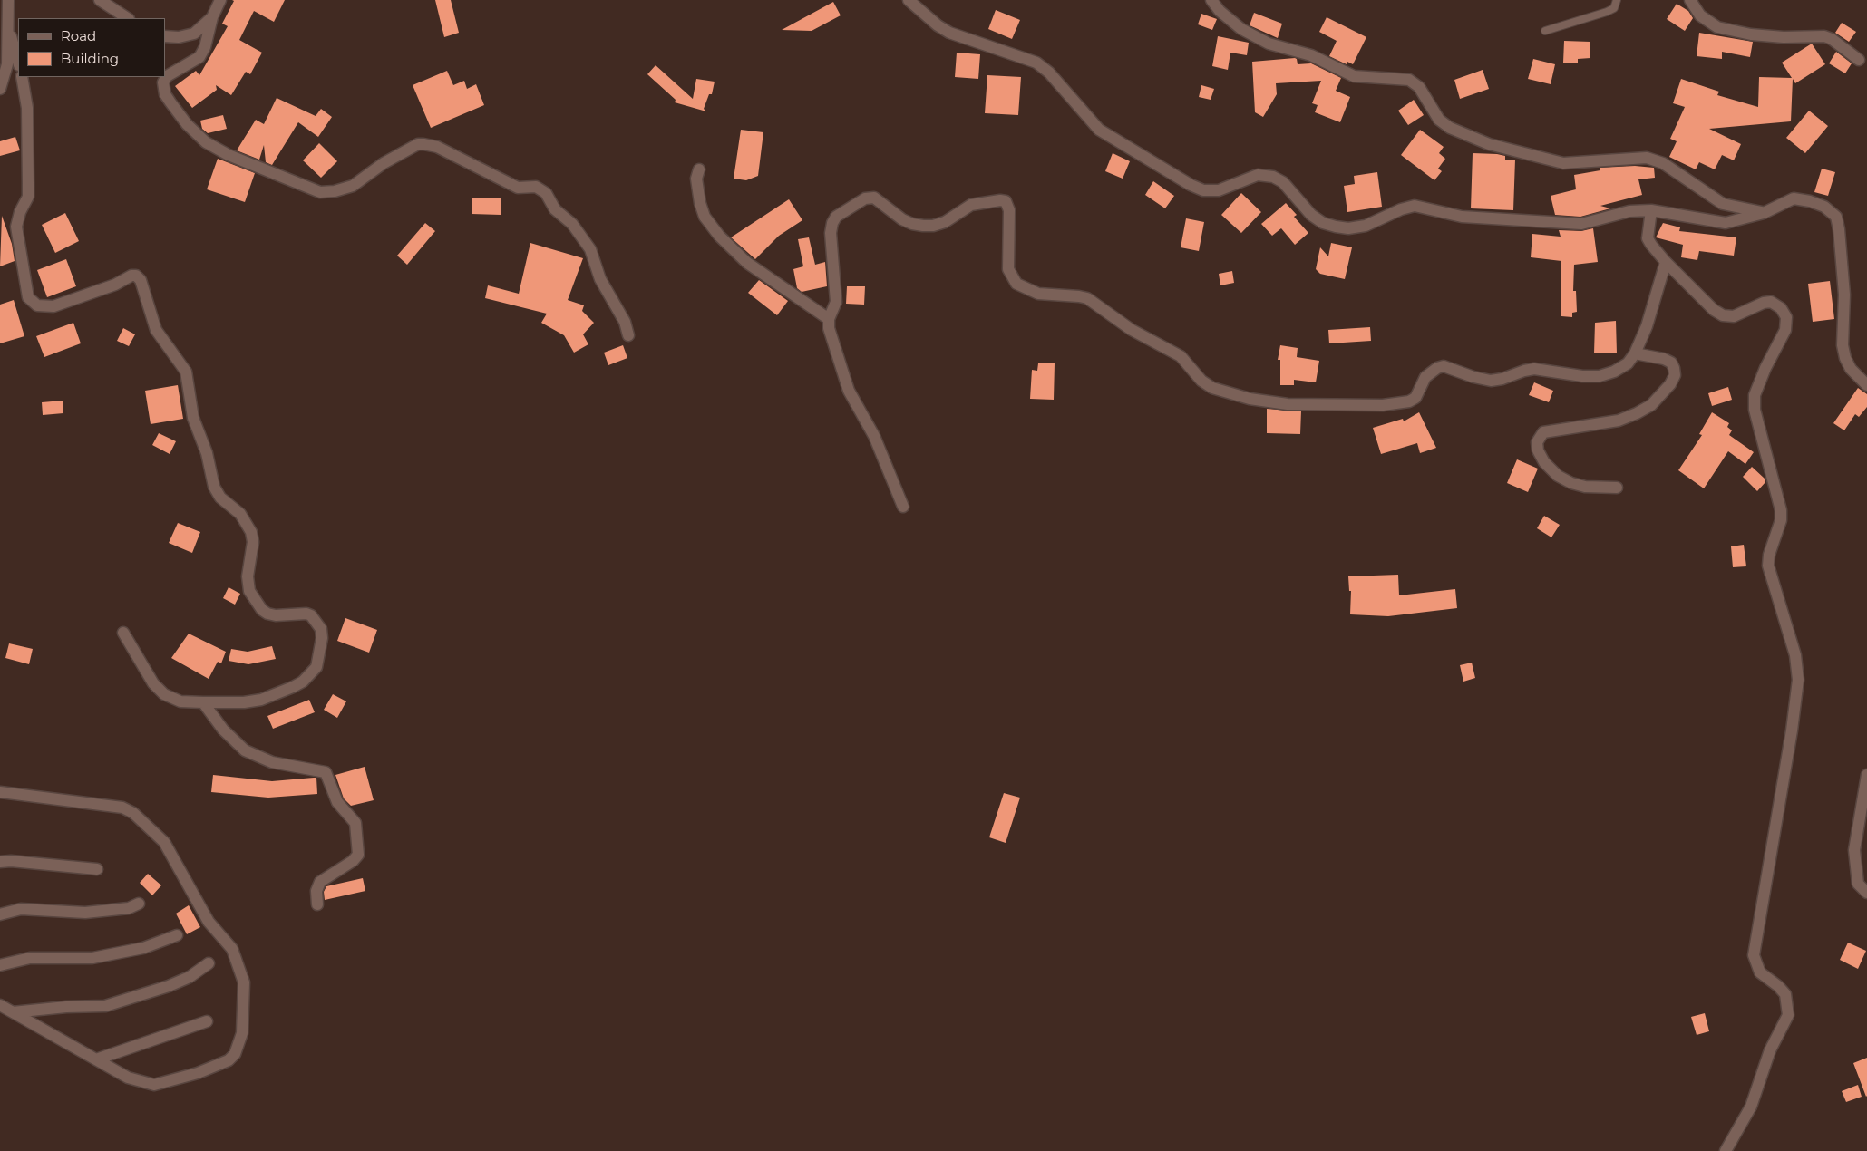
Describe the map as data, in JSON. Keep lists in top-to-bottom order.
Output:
{
  "legend": ["Road", "Building"]
}
